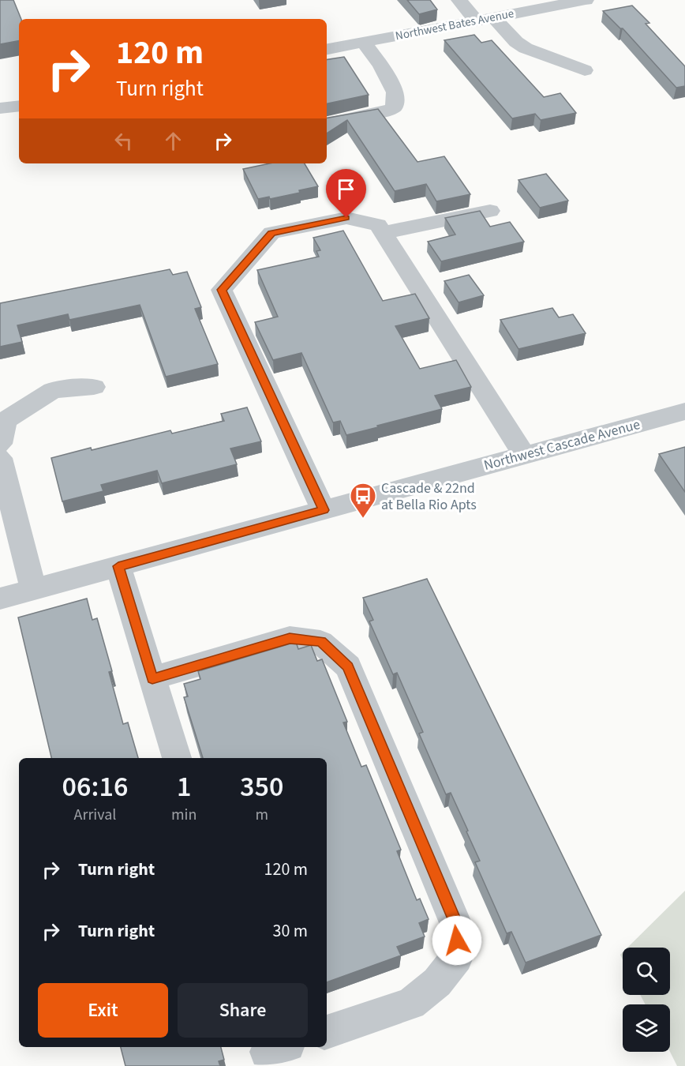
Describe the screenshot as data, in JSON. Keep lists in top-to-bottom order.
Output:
{
  "streets": {
    "street": ["Northwest Bates Avenue", "Northwest Cascade Avenue"]
  },
  "places": {
    "bus stop": ["Cascade & 22nd at Bella Rio Apts"]
  },
  "page": {
    "turn": ["120 m", "Turn right"],
    "eta": [
      "06:16",
      "Arrival",
      "1",
      "min",
      "350",
      "m"
    ],
    "list": [
      {
        "name": "Turn right",
        "value": "120 m"
      },
      {
        "name": "Turn right",
        "value": "30 m"
      }
    ],
    "buttons": ["Exit", "Share"]
  }
}
